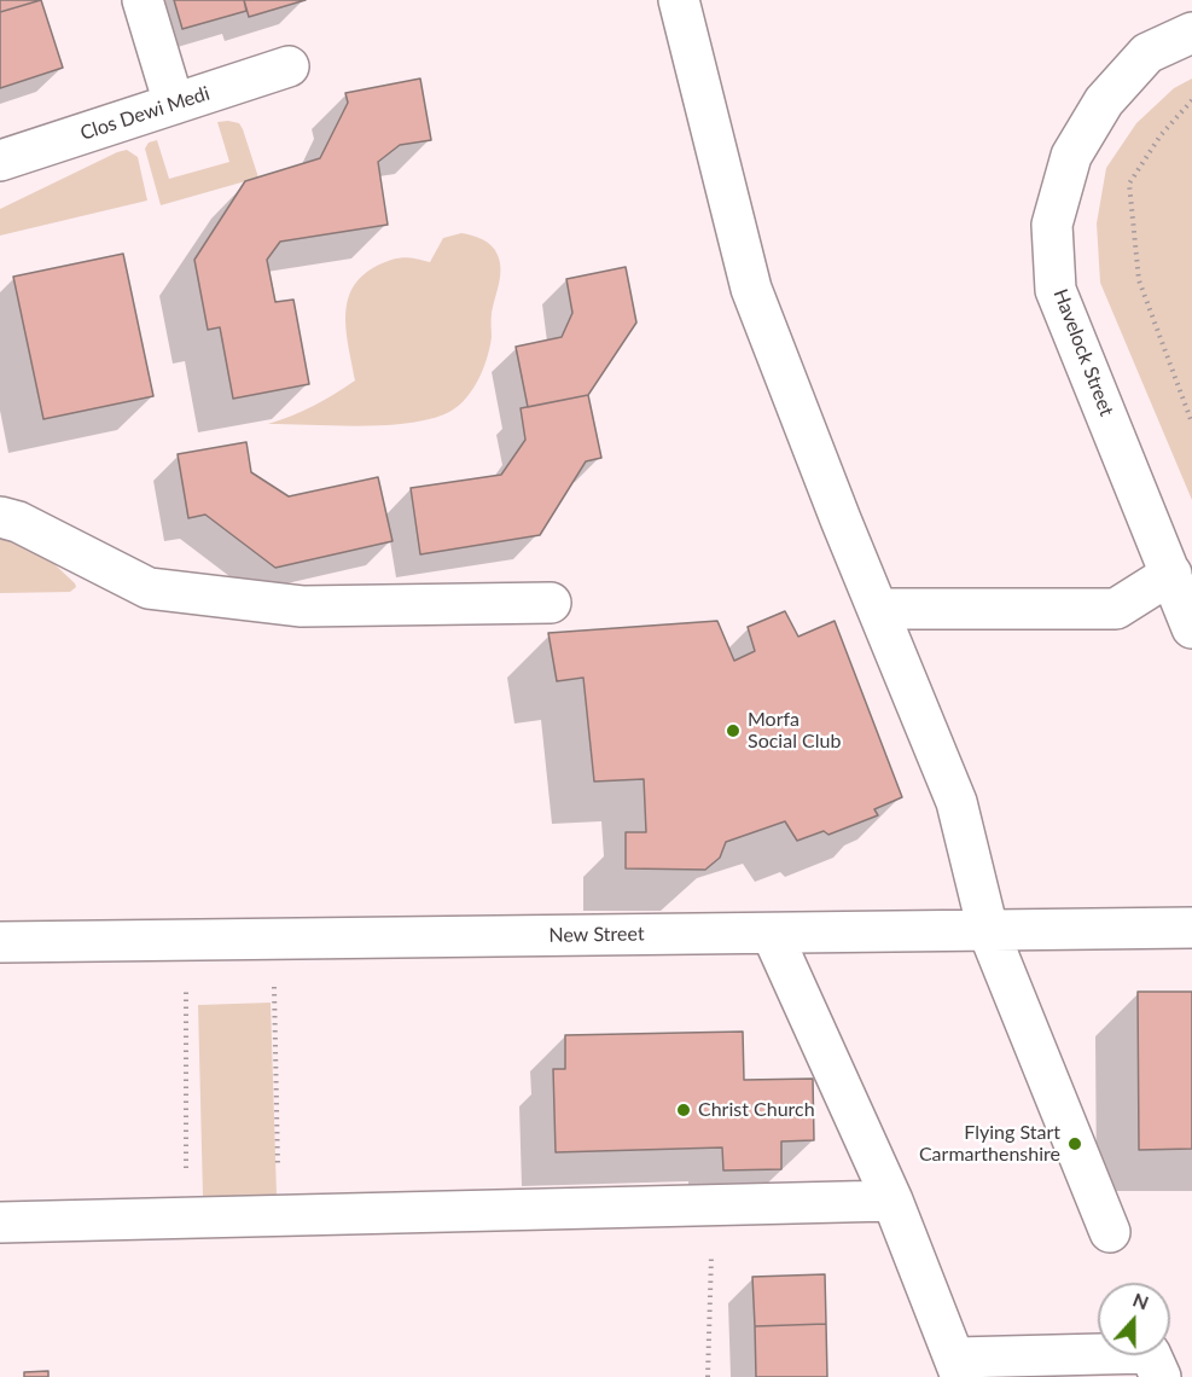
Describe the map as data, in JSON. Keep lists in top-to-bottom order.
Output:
{
  "streets": {
    "street": ["Clos Dewi Medi", "Havelock Street", "New Street"]
  },
  "places": ["Morfa Social Club", "Christ Church", "Flying Start Carmarthenshire"],
  "north": "top"
}
